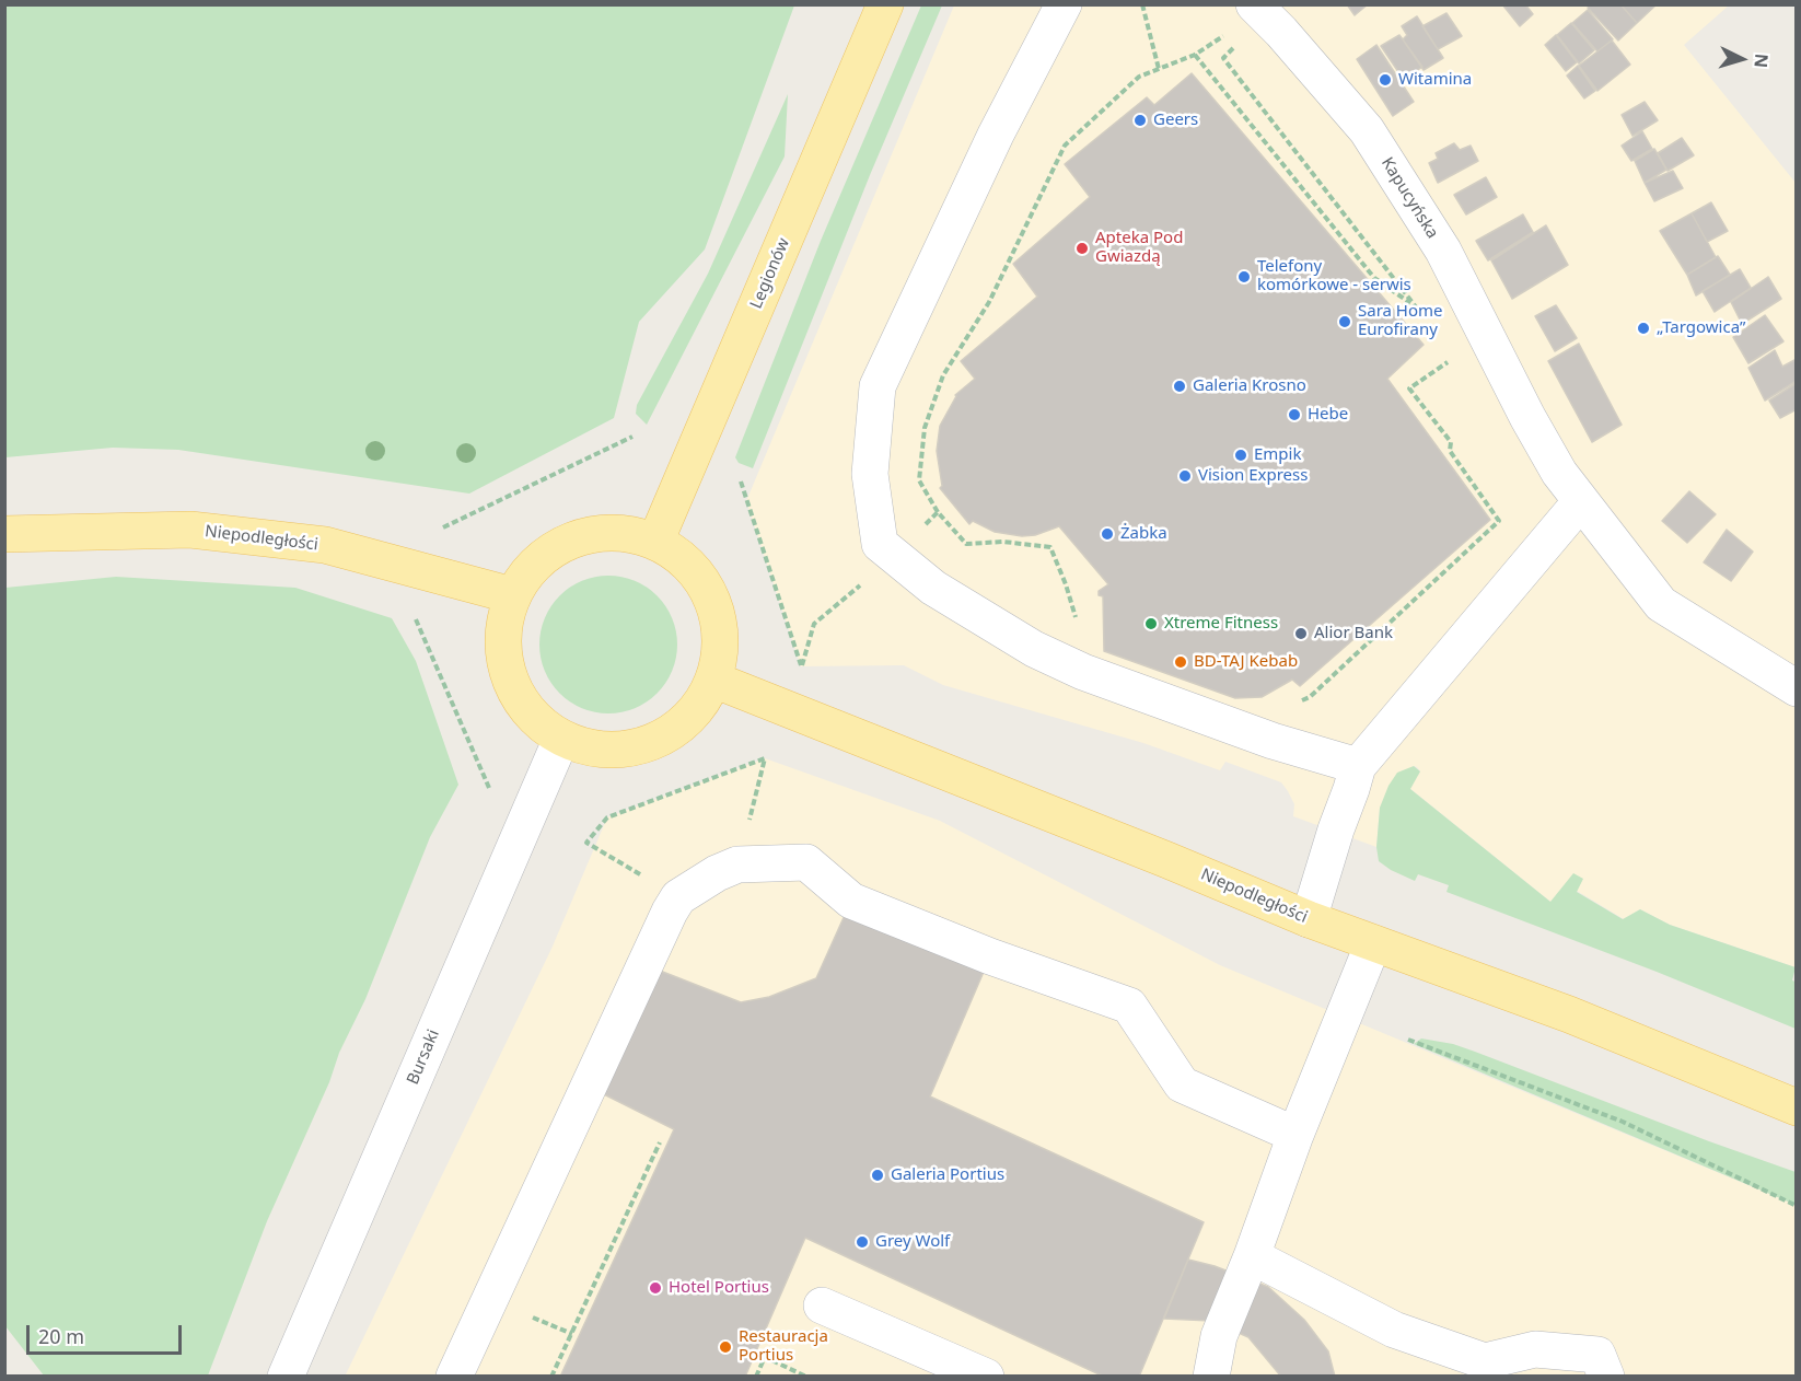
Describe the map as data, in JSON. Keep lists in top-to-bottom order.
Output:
{
  "streets": {
    "main road": ["Legionów", "Niepodległości"],
    "street": ["Kapucyńska", "Bursaki"]
  },
  "crossings": [
    ["Legionów", "Niepodległości"],
    ["Legionów", "Bursaki"],
    ["Niepodległości", "Bursaki"]
  ],
  "places": [
    "Witamina",
    "Geers",
    "Apteka Pod Gwiazdą",
    "Telefony komórkowe - serwis",
    "Sara Home Eurofirany",
    "„Targowica”",
    "Galeria Krosno",
    "Hebe",
    "Empik",
    "Vision Express",
    "Żabka",
    "Xtreme Fitness",
    "Alior Bank",
    "BD-TAJ Kebab",
    "Galeria Portius",
    "Grey Wolf",
    "Hotel Portius",
    "Restauracja Portius"
  ],
  "scale_bar": "20 m",
  "north": "right"
}
